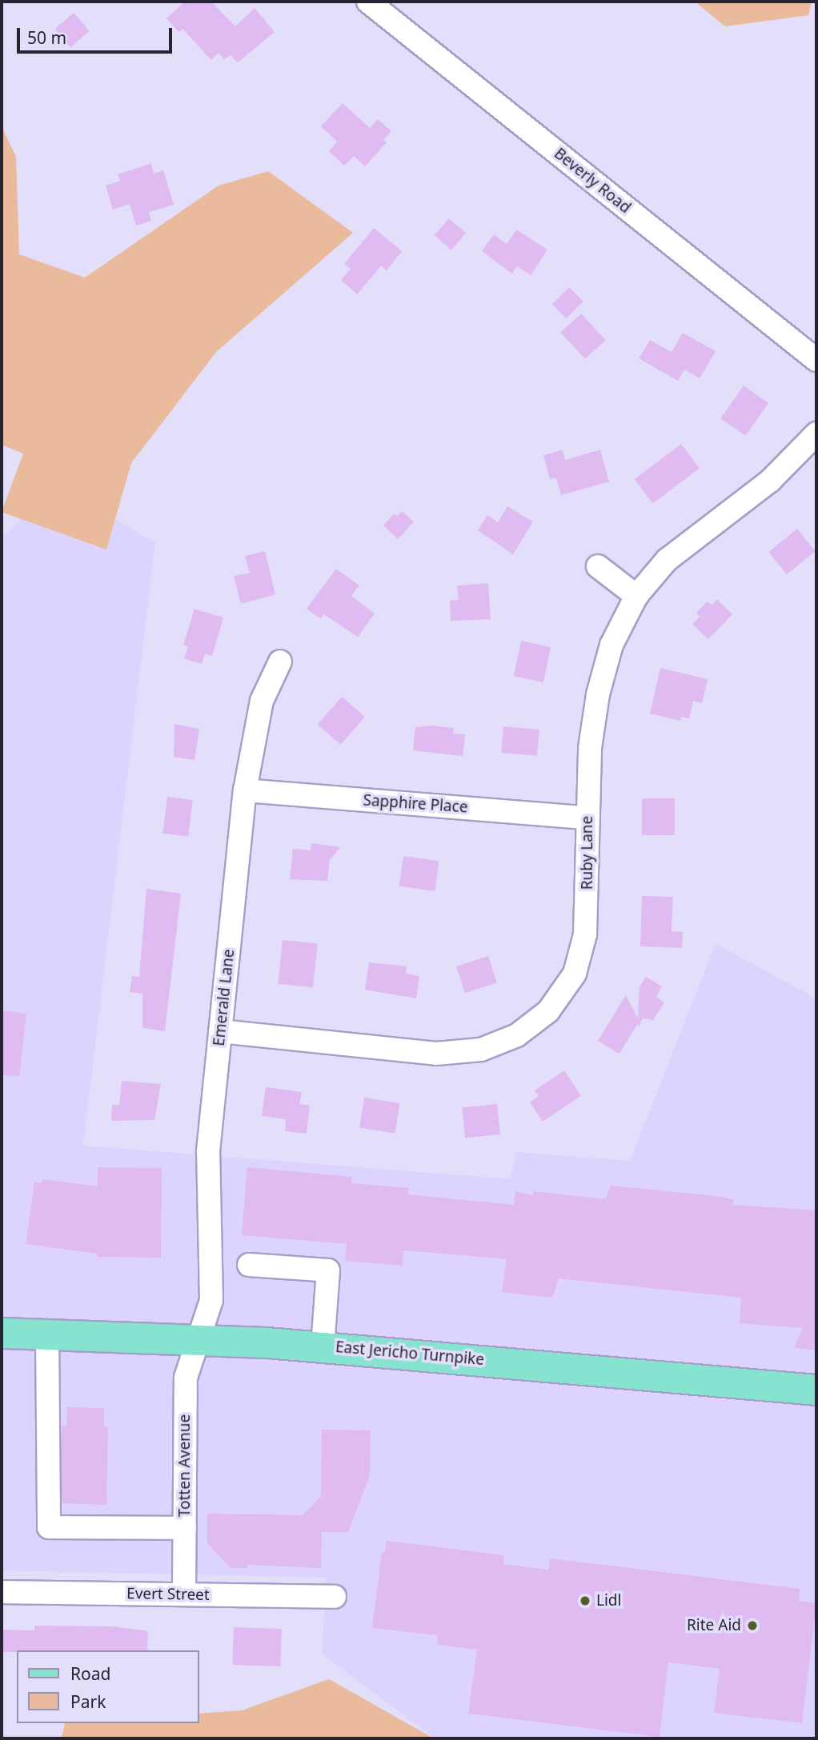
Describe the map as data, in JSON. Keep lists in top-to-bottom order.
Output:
{
  "streets": {
    "main road": ["East Jericho Turnpike"],
    "street": [
      "Beverly Road",
      "Sapphire Place",
      "Ruby Lane",
      "Emerald Lane",
      "Totten Avenue",
      "Evert Street"
    ]
  },
  "crossings": [
    ["Sapphire Place", "Ruby Lane"],
    ["Sapphire Place", "Emerald Lane"],
    ["Ruby Lane", "Emerald Lane"],
    ["Emerald Lane", "East Jericho Turnpike"],
    ["Emerald Lane", "Totten Avenue"],
    ["East Jericho Turnpike", "Totten Avenue"],
    ["Totten Avenue", "Evert Street"]
  ],
  "places": ["Lidl", "Rite Aid"],
  "legend": ["Road", "Park"],
  "scale_bar": "50 m"
}
